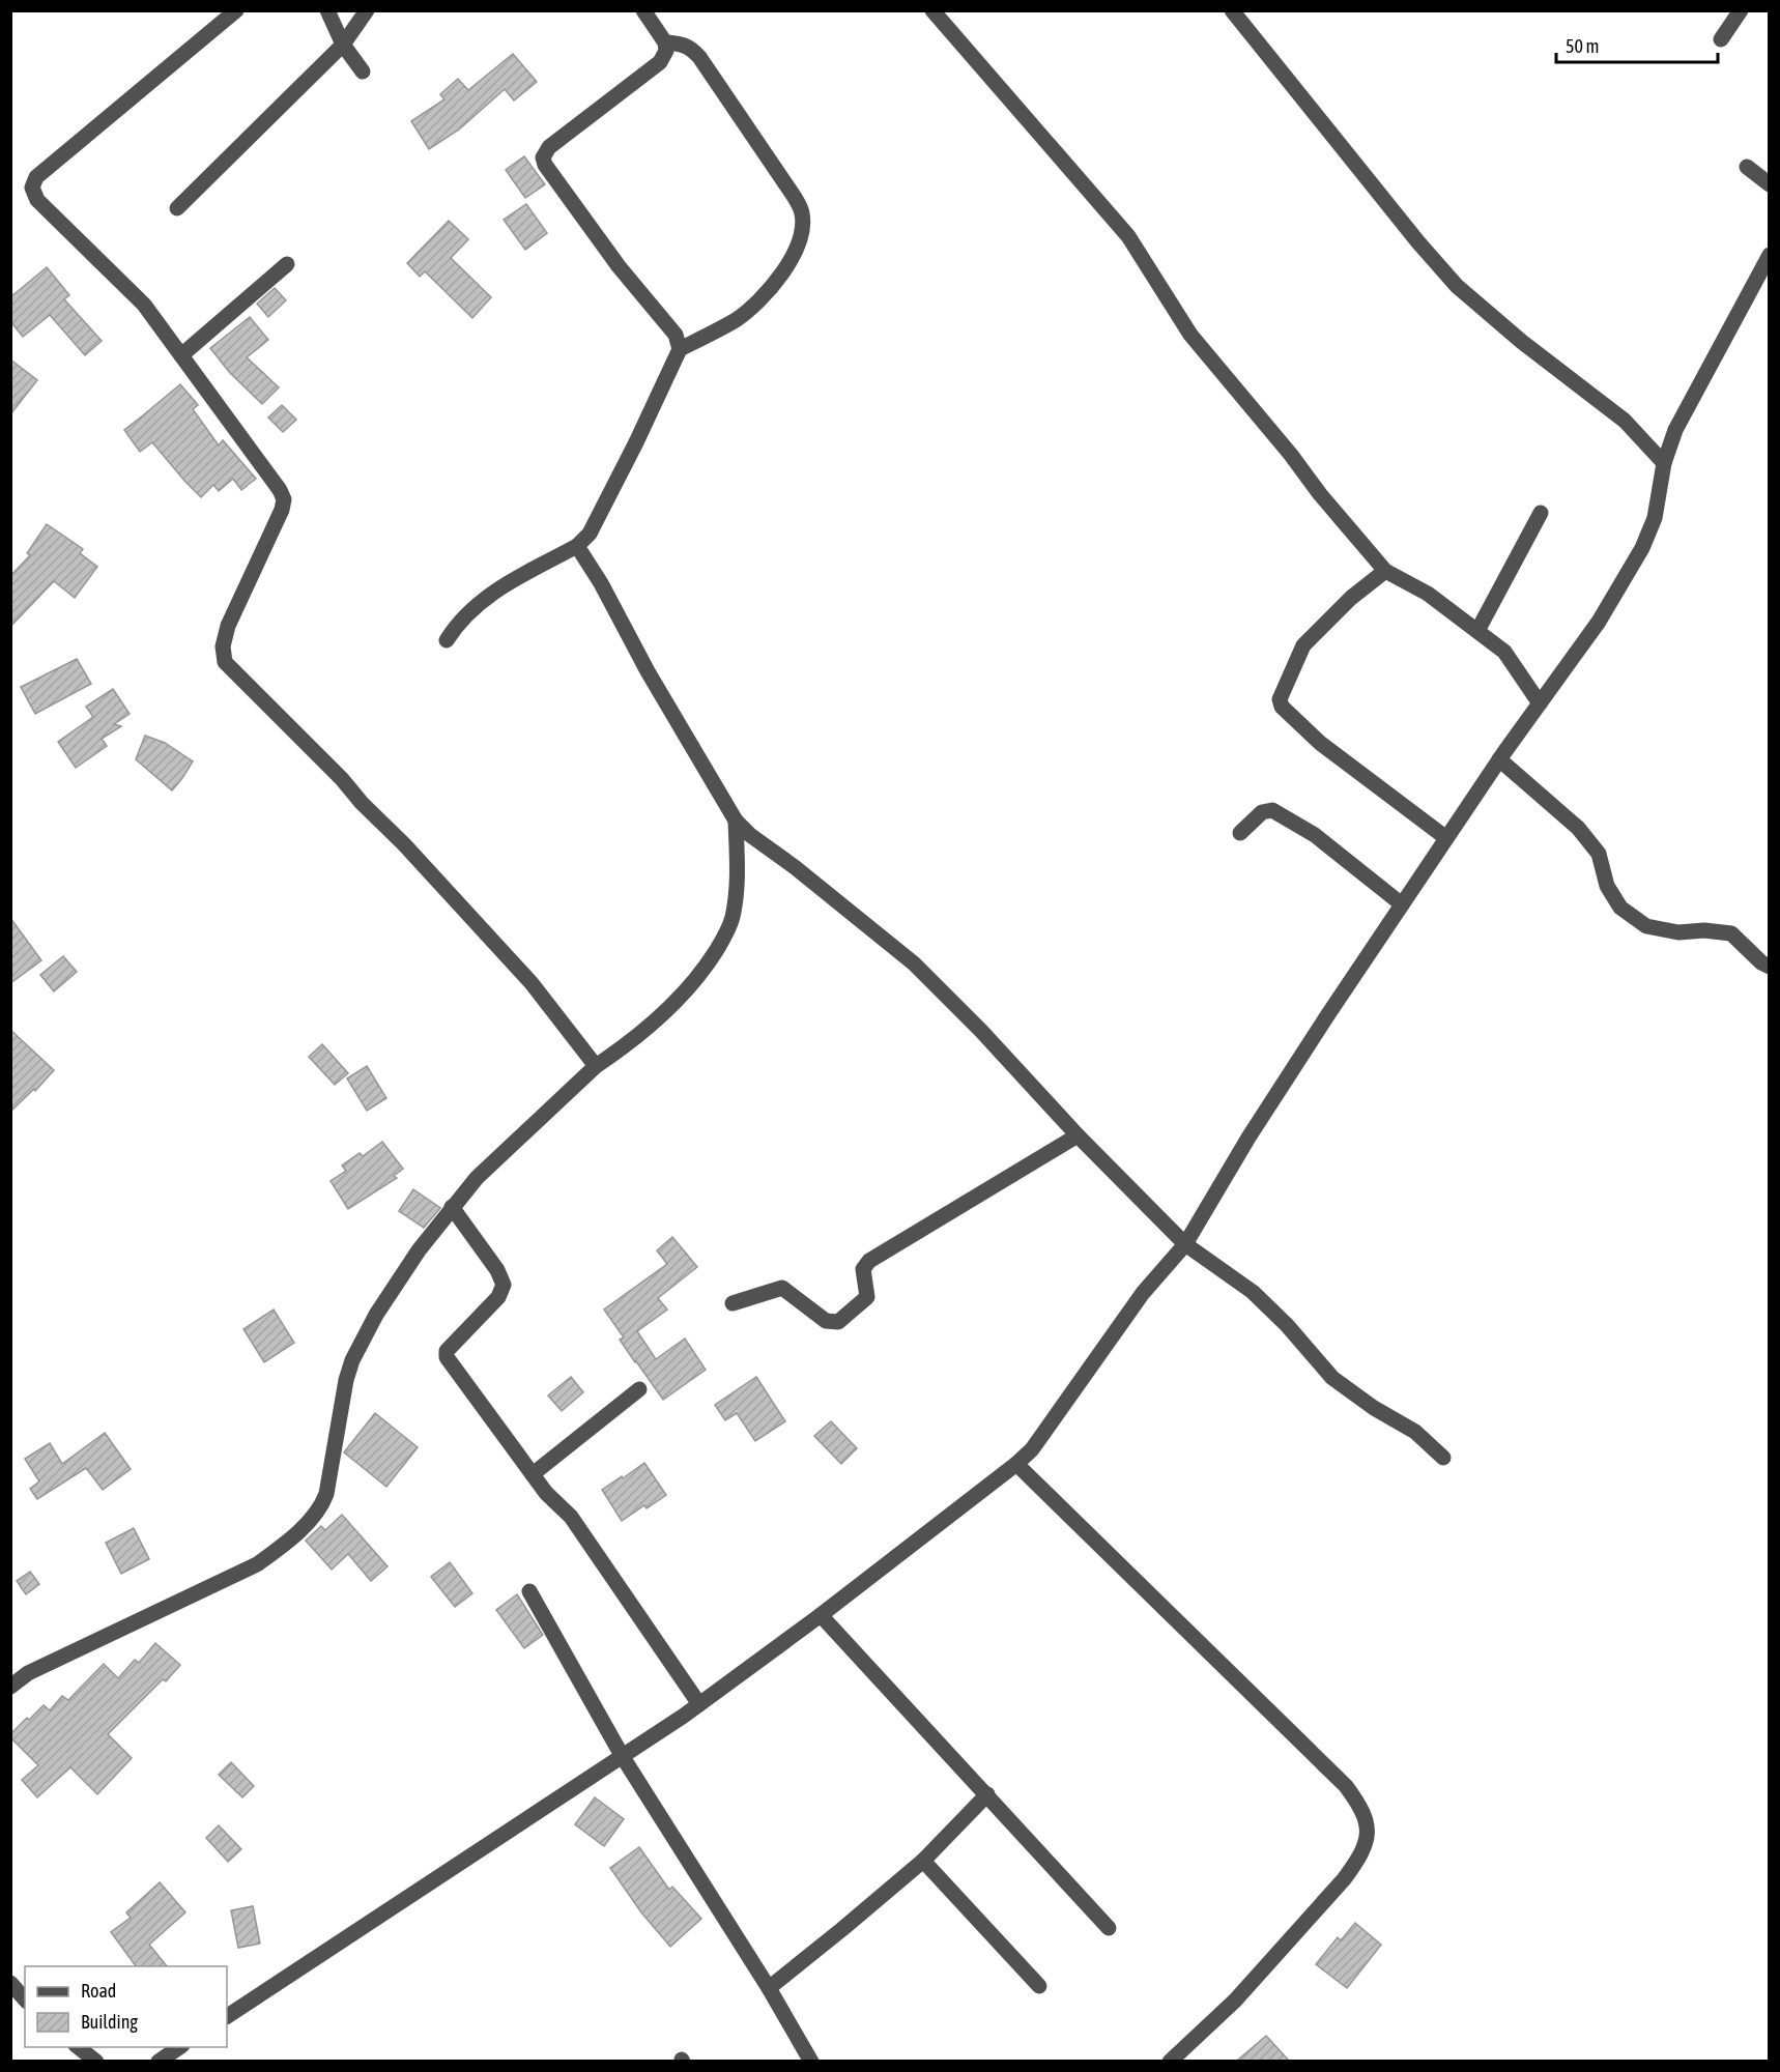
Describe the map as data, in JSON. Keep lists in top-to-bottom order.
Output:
{
  "legend": ["Road", "Building"],
  "scale_bar": "50 m"
}
